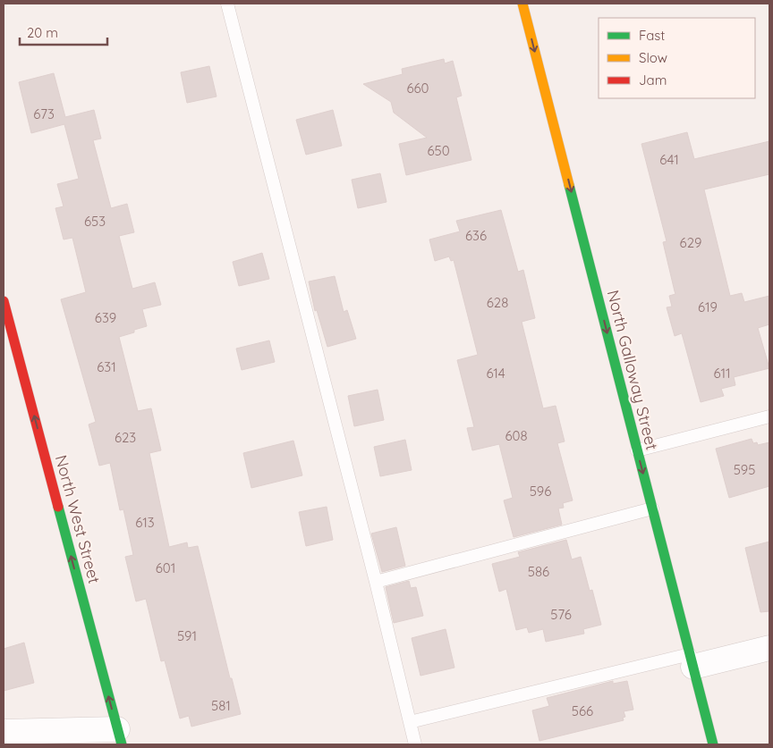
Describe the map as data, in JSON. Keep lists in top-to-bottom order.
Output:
{
  "streets": {
    "street": ["North Galloway Street", "North West Street"]
  },
  "one_way": ["North Galloway Street", "North West Street"],
  "house_numbers": [
    "660",
    "673",
    "650",
    "641",
    "653",
    "636",
    "629",
    "628",
    "619",
    "639",
    "631",
    "614",
    "611",
    "608",
    "623",
    "595",
    "596",
    "613",
    "601",
    "586",
    "576",
    "591",
    "581",
    "566"
  ],
  "legend": ["Fast", "Slow", "Jam"],
  "scale_bar": "20 m"
}
